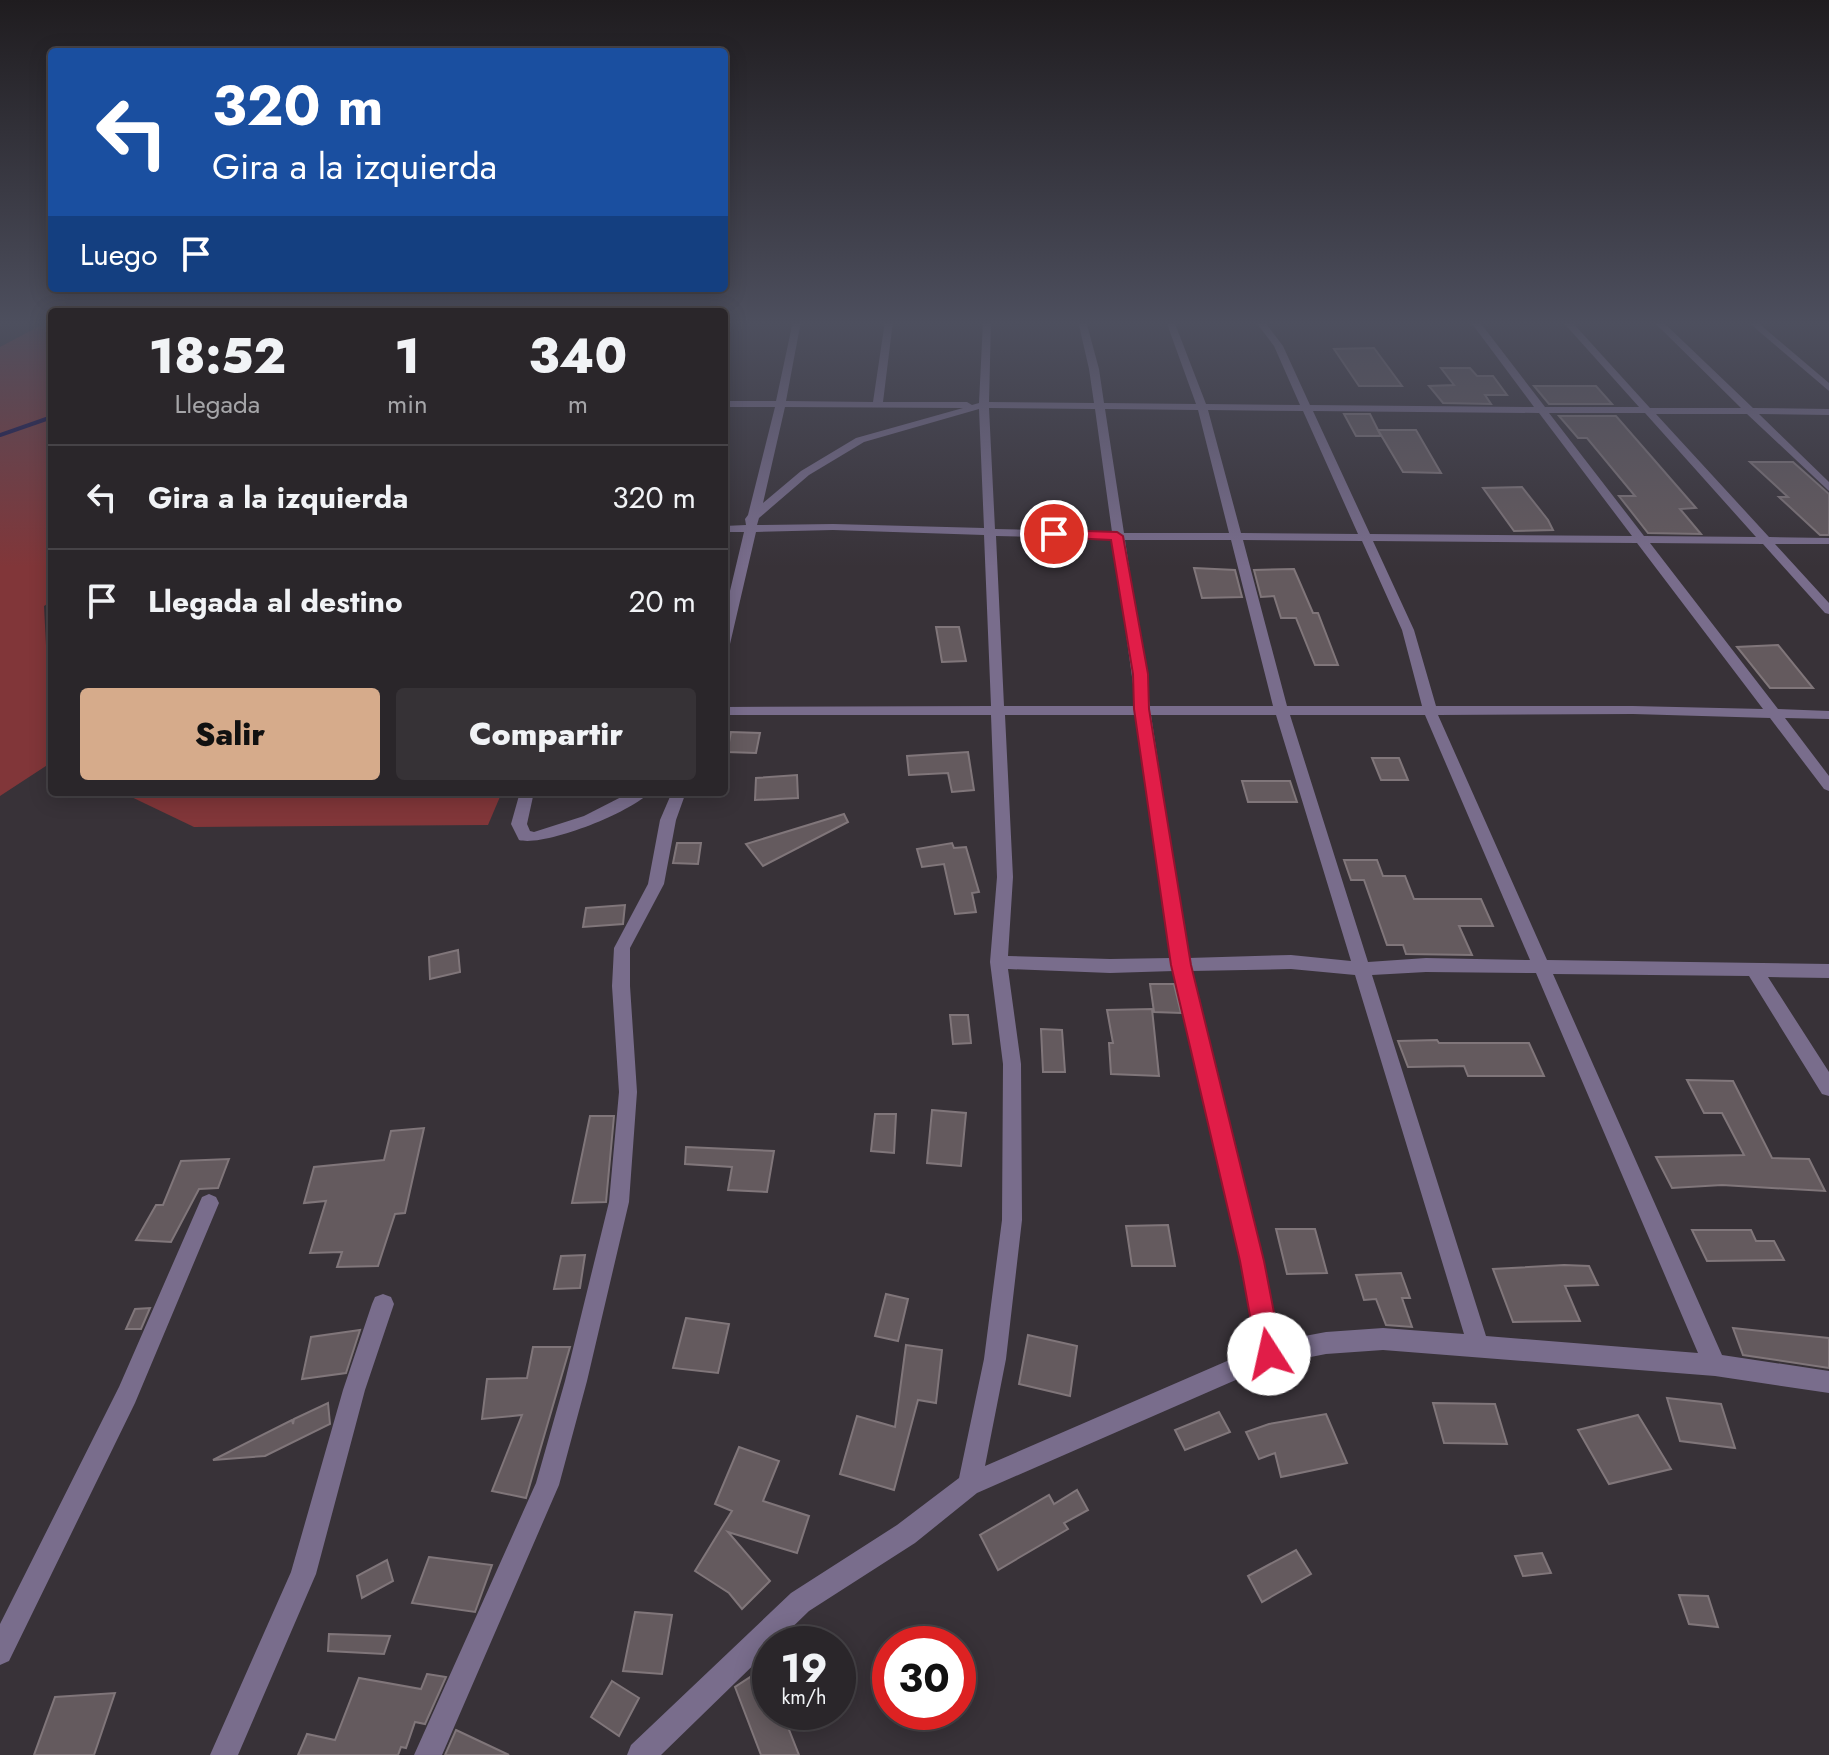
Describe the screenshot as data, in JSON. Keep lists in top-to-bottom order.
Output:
{
  "page": {
    "turn": ["320 m", "Gira a la izquierda"],
    "then": "Luego",
    "eta": [
      "18:52",
      "Llegada",
      "1",
      "min",
      "340",
      "m"
    ],
    "list": [
      {
        "name": "Gira a la izquierda",
        "value": "320 m"
      },
      {
        "name": "Llegada al destino",
        "value": "20 m"
      }
    ],
    "buttons": ["Salir", "Compartir"],
    "speed": "19 km/h",
    "limit": "30"
  }
}
